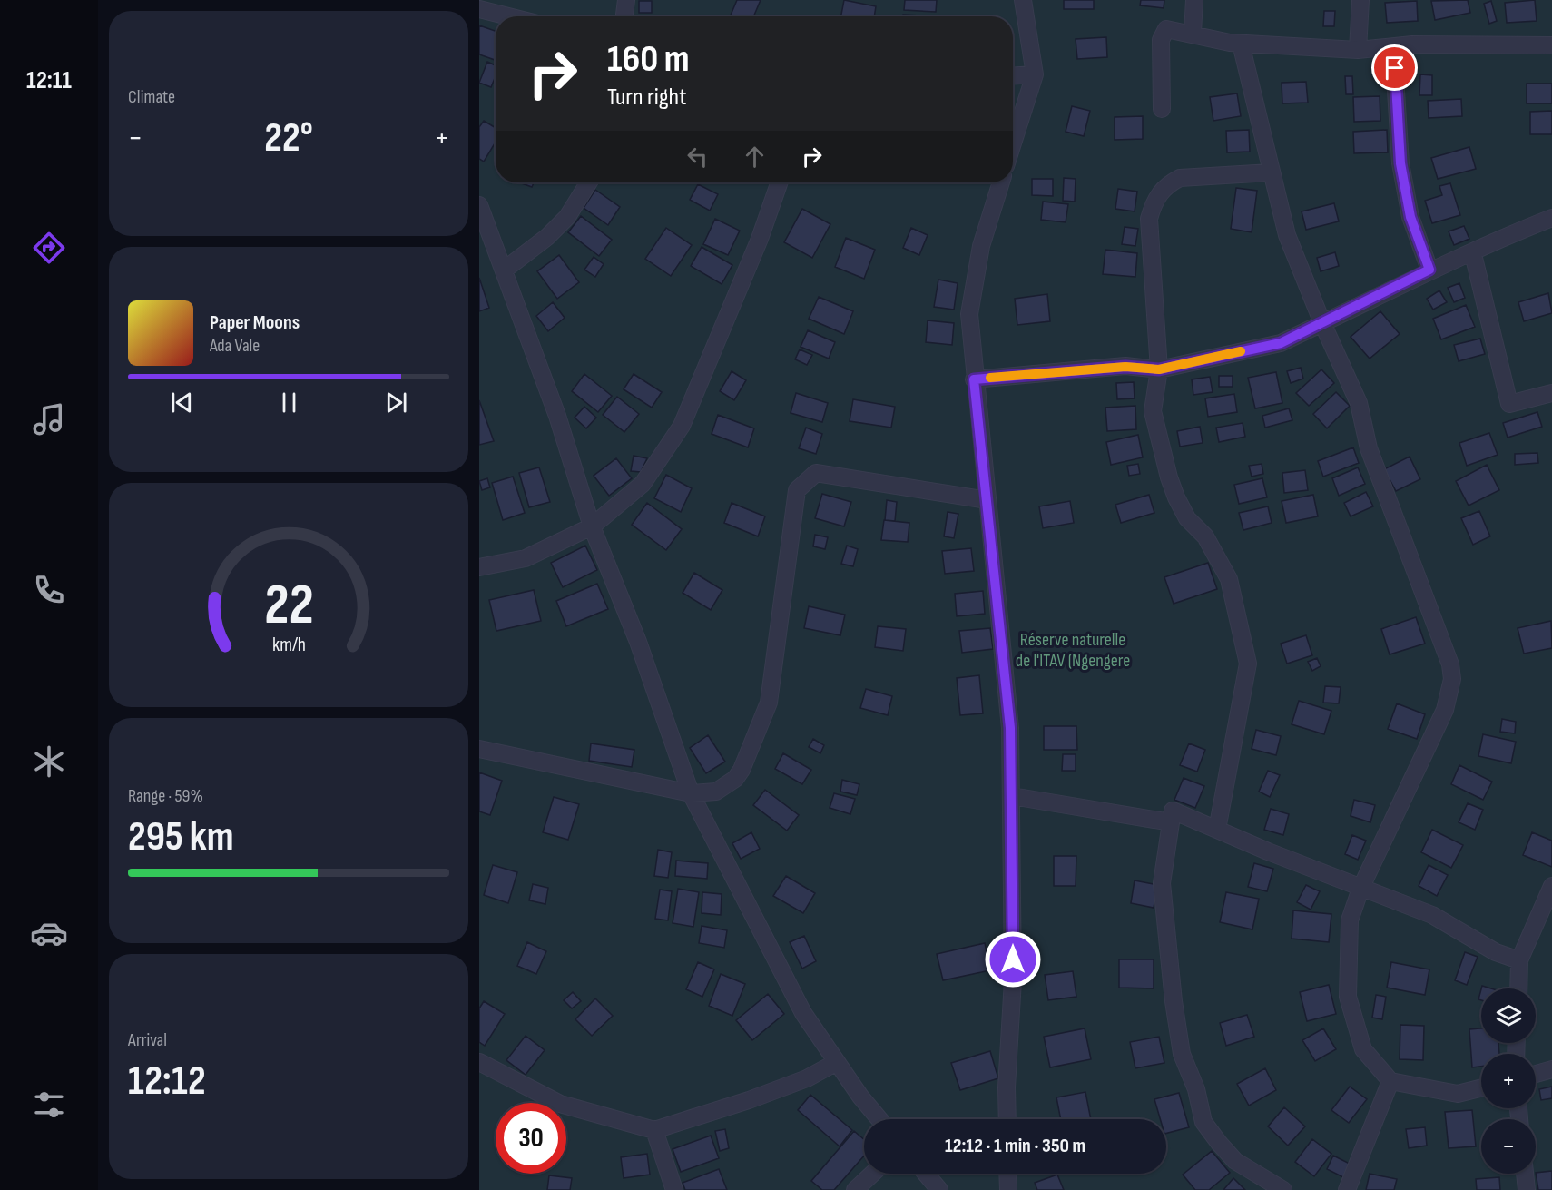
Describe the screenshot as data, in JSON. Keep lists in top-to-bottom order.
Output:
{
  "parks": ["Réserve naturelle de l'ITAV (Ngengere"],
  "page": {
    "tabs": "12:11",
    "tile": [
      "Climate",
      ["Range · 59%", "295 km"],
      ["Arrival", "12:12"]
    ],
    "turn": ["160 m", "Turn right"],
    "heat": ["−", "22°", "+"],
    "song": ["Paper Moons", "Ada Vale"],
    "map_buttons": ["+", "−"],
    "limit": "30",
    "trip": "12:12 · 1 min · 350 m",
    "gauge": ["22", "km/h"]
  }
}
